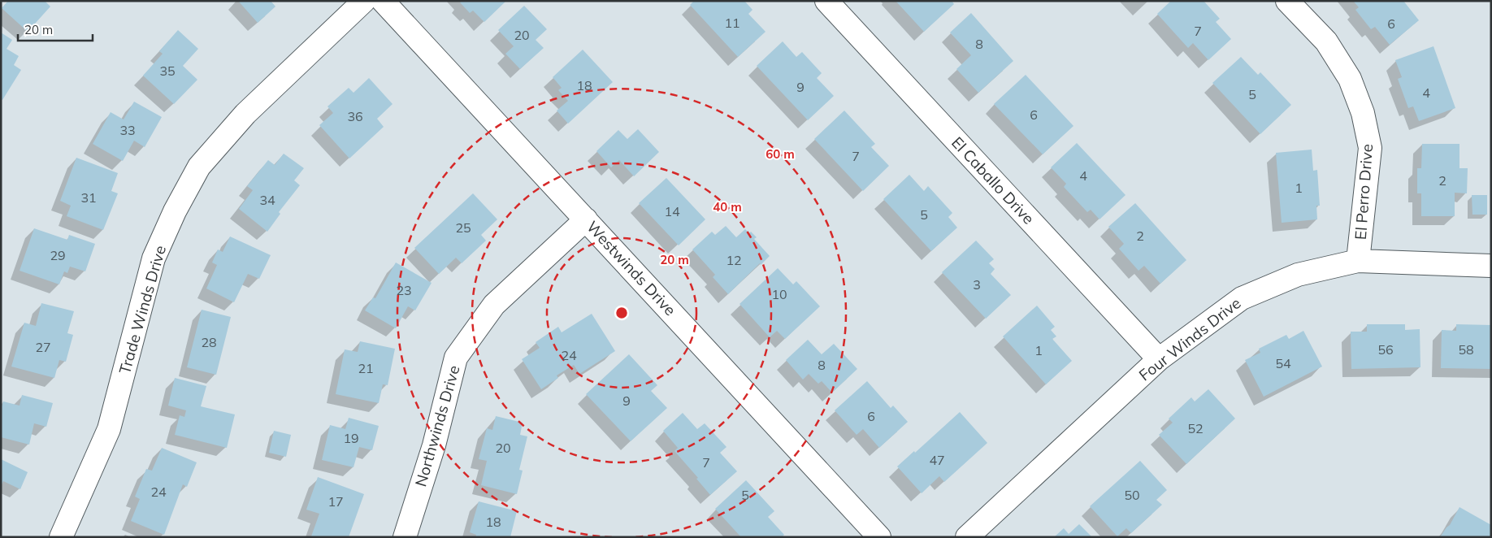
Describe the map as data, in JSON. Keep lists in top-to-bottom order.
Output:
{
  "streets": {
    "street": [
      "El Caballo Drive",
      "El Perro Drive",
      "Westwinds Drive",
      "Trade Winds Drive",
      "Four Winds Drive",
      "Northwinds Drive"
    ]
  },
  "crossings": [
    ["El Caballo Drive", "Four Winds Drive"],
    ["El Perro Drive", "Four Winds Drive"],
    ["Westwinds Drive", "Northwinds Drive"]
  ],
  "house_numbers": [
    "11",
    "6",
    "7",
    "20",
    "8",
    "35",
    "18",
    "9",
    "4",
    "5",
    "6",
    "36",
    "33",
    "7",
    "4",
    "2",
    "1",
    "31",
    "34",
    "14",
    "5",
    "25",
    "2",
    "29",
    "12",
    "3",
    "23",
    "10",
    "28",
    "27",
    "56",
    "58",
    "1",
    "24",
    "54",
    "8",
    "21",
    "9",
    "6",
    "52",
    "19",
    "20",
    "47",
    "7",
    "24",
    "5",
    "50",
    "17",
    "18"
  ],
  "scale_bar": "20 m",
  "rings": ["60 m", "40 m", "20 m"]
}
